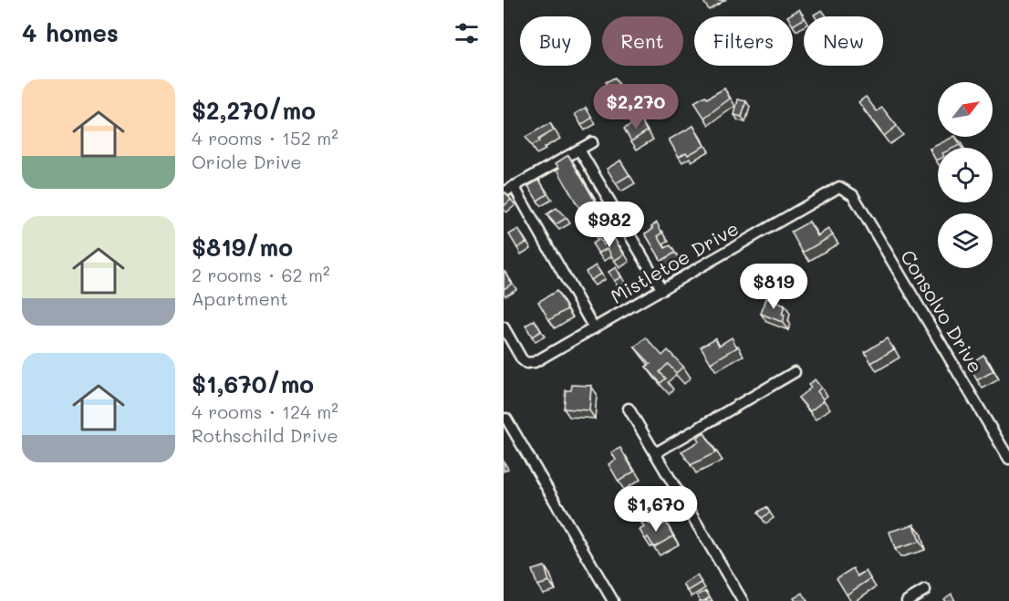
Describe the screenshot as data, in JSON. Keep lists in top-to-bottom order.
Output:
{
  "streets": {
    "street": ["Mistletoe Drive", "Consolvo Drive"]
  },
  "crossings": [
    ["Mistletoe Drive", "Consolvo Drive"]
  ],
  "north": "top right",
  "page": {
    "heading": "4 homes",
    "chip": [
      "Buy",
      "Rent",
      "Filters",
      "New"
    ],
    "list": [
      {
        "name": "$2,270/mo",
        "note": "4 rooms · 152 m² · Oriole Drive"
      },
      {
        "name": "$819/mo",
        "note": "2 rooms · 62 m² · Apartment"
      },
      {
        "name": "$1,670/mo",
        "note": "4 rooms · 124 m² · Rothschild Drive"
      }
    ],
    "price": [
      "$2,270",
      "$982",
      "$819",
      "$1,670"
    ]
  }
}
